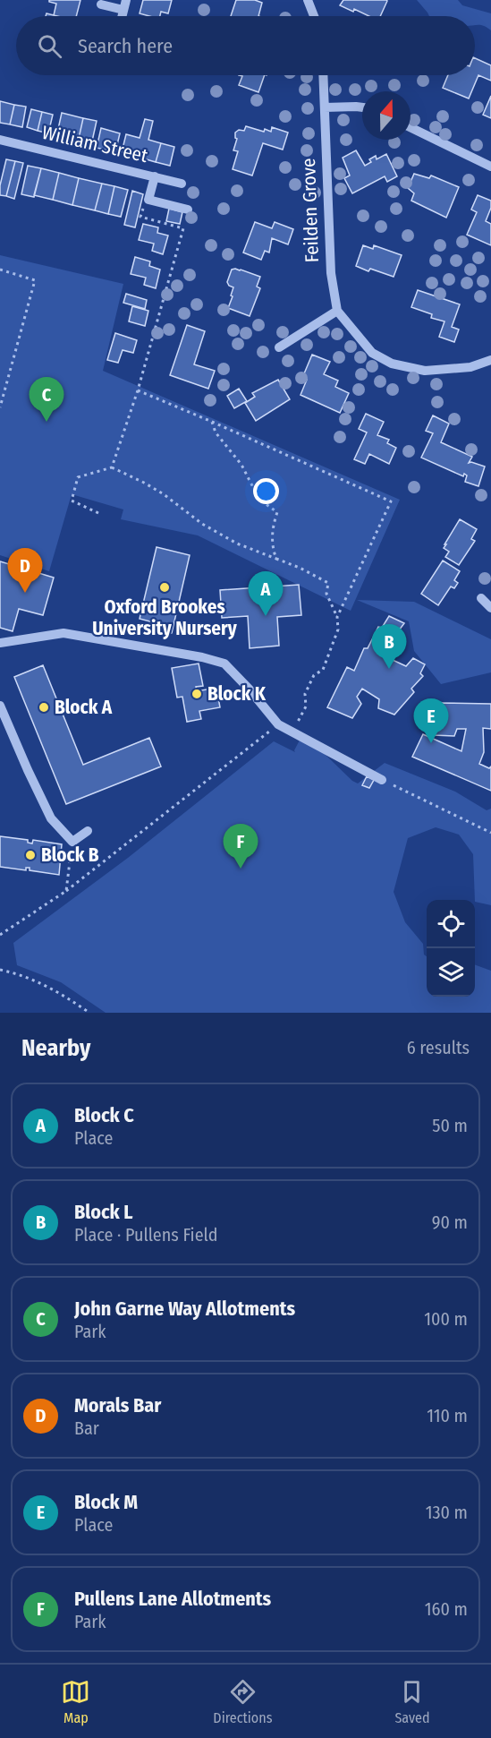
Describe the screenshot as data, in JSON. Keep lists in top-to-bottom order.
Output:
{
  "streets": {
    "street": ["William Street", "Feilden Grove"]
  },
  "places": [
    "Oxford Brookes University Nursery",
    "Block K",
    "Block A",
    "Block B"
  ],
  "north": "top",
  "page": {
    "search": "Search here",
    "pins": [
      "C",
      "D",
      "A",
      "B",
      "E",
      "F"
    ],
    "heading": ["Nearby", "6 results"],
    "list": [
      {
        "mark": "A",
        "name": "Block C",
        "note": "Place",
        "value": "50 m"
      },
      {
        "mark": "B",
        "name": "Block L",
        "note": "Place · Pullens Field",
        "value": "90 m"
      },
      {
        "mark": "C",
        "name": "John Garne Way Allotments",
        "note": "Park",
        "value": "100 m"
      },
      {
        "mark": "D",
        "name": "Morals Bar",
        "note": "Bar",
        "value": "110 m"
      },
      {
        "mark": "E",
        "name": "Block M",
        "note": "Place",
        "value": "130 m"
      },
      {
        "mark": "F",
        "name": "Pullens Lane Allotments",
        "note": "Park",
        "value": "160 m"
      }
    ],
    "nav": ["Map", "Directions", "Saved"]
  }
}
